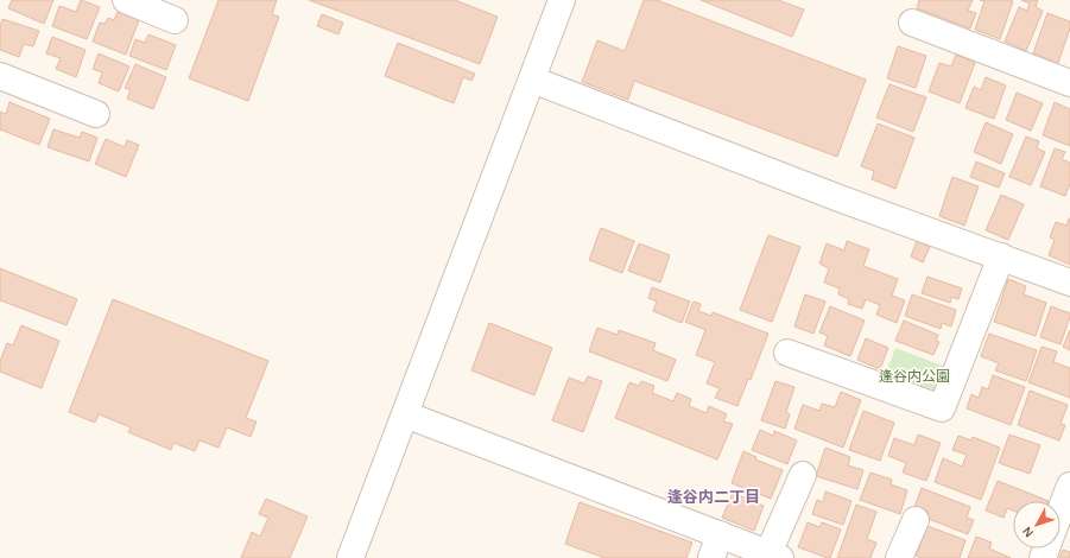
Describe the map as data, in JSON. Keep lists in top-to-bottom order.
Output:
{
  "districts": ["逢谷内二丁目"],
  "parks": ["逢谷内公園"],
  "north": "bottom left"
}
